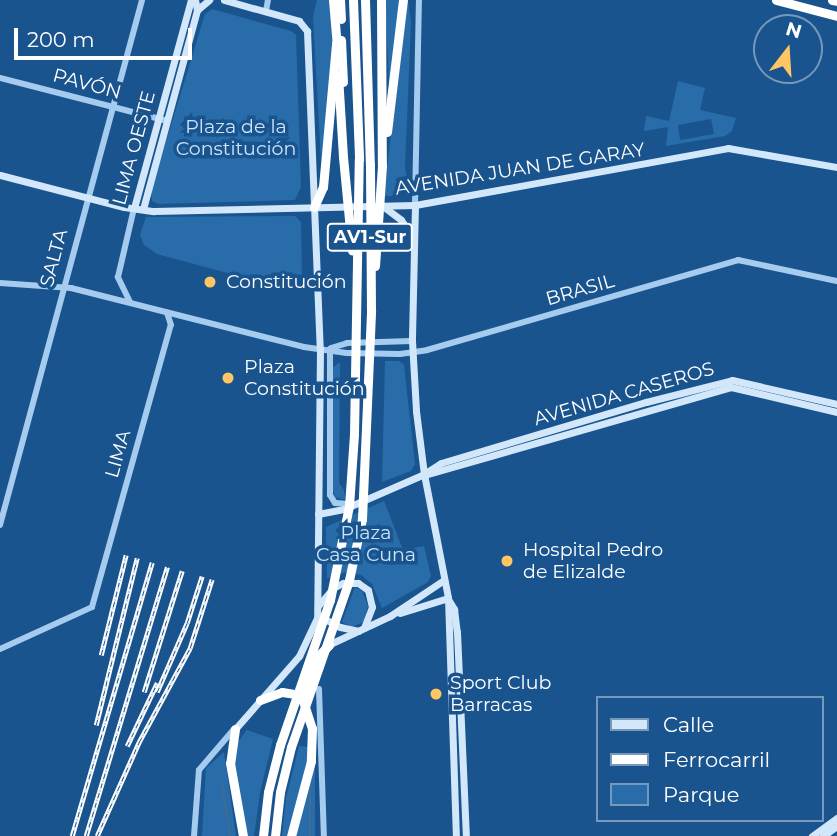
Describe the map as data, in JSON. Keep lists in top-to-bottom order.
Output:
{
  "streets": {
    "highway": ["AV1-Sur"],
    "main road": ["LIMA OESTE", "AVENIDA JUAN DE GARAY", "AVENIDA CASEROS"],
    "street": [
      "PAVÓN",
      "SALTA",
      "BRASIL",
      "LIMA"
    ]
  },
  "crossings": [
    ["PAVÓN", "LIMA OESTE"],
    ["PAVÓN", "SALTA"],
    ["LIMA OESTE", "AVENIDA JUAN DE GARAY"],
    ["LIMA OESTE", "BRASIL"],
    ["AVENIDA JUAN DE GARAY", "SALTA"],
    ["SALTA", "BRASIL"],
    ["BRASIL", "LIMA"]
  ],
  "parks": ["Plaza de la Constitución", "Plaza Casa Cuna"],
  "places": [
    "Constitución",
    "Plaza Constitución",
    "Hospital Pedro de Elizalde",
    "Sport Club Barracas"
  ],
  "legend": ["Calle", "Ferrocarril", "Parque"],
  "scale_bar": "200 m",
  "north": "top"
}
